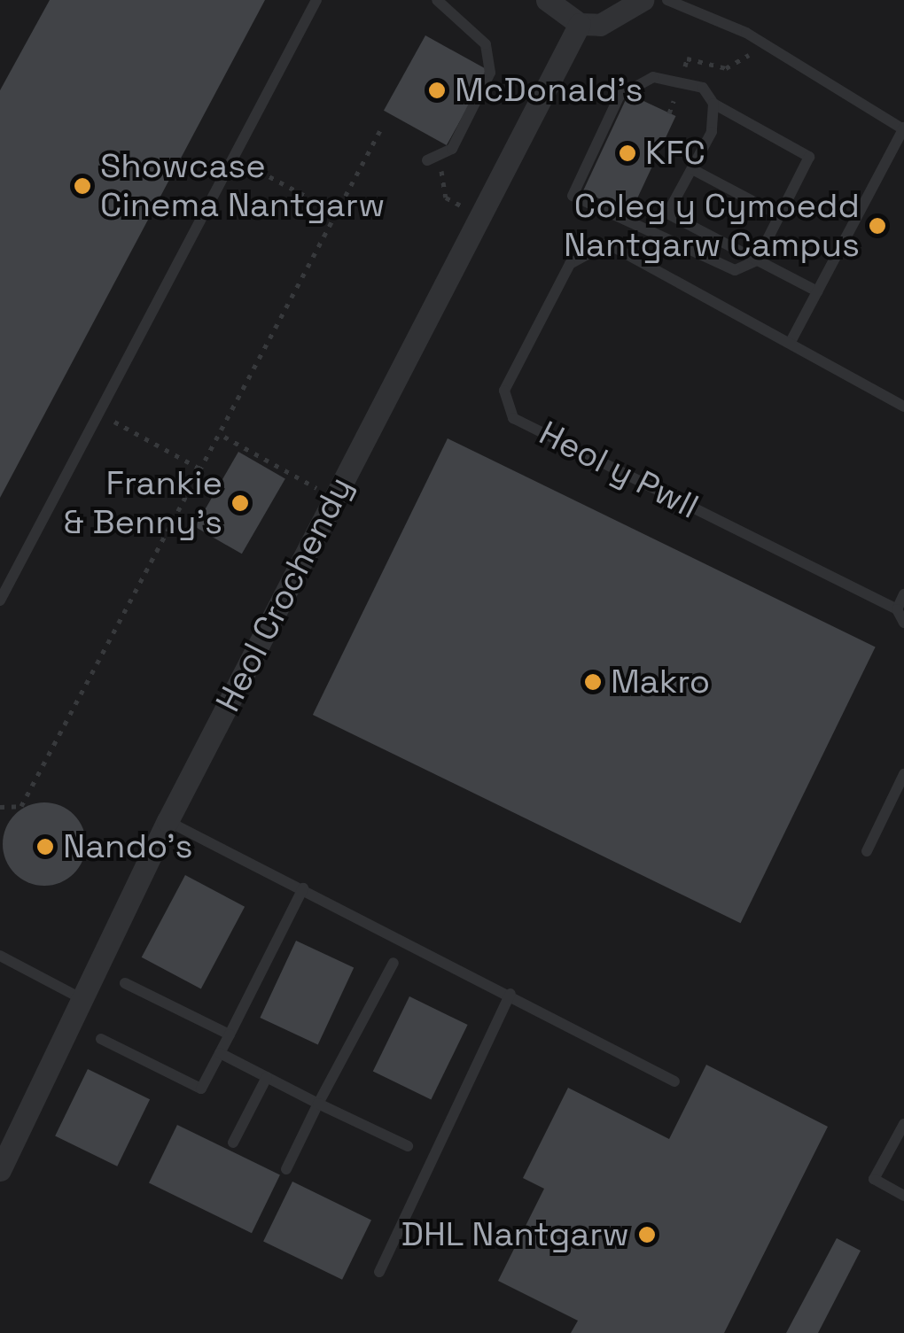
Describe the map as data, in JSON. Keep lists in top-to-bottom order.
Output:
{
  "streets": {
    "street": ["Heol Crochendy"],
    "lane": ["Heol y Pwll"]
  },
  "places": [
    "McDonald's",
    "KFC",
    "Showcase Cinema Nantgarw",
    "Coleg y Cymoedd Nantgarw Campus",
    "Frankie & Benny's",
    "Makro",
    "Nando's",
    "DHL Nantgarw"
  ]
}
